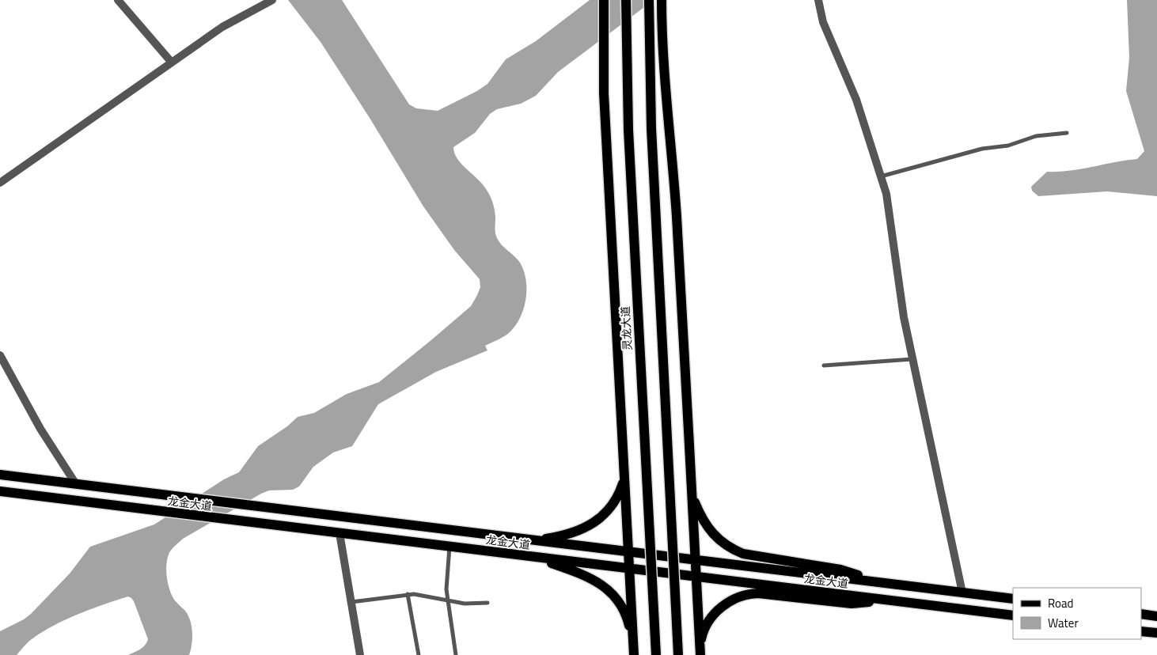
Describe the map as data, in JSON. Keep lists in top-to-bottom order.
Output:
{
  "streets": {
    "main road": ["灵龙大道", "龙金大道"]
  },
  "legend": ["Road", "Water"]
}
